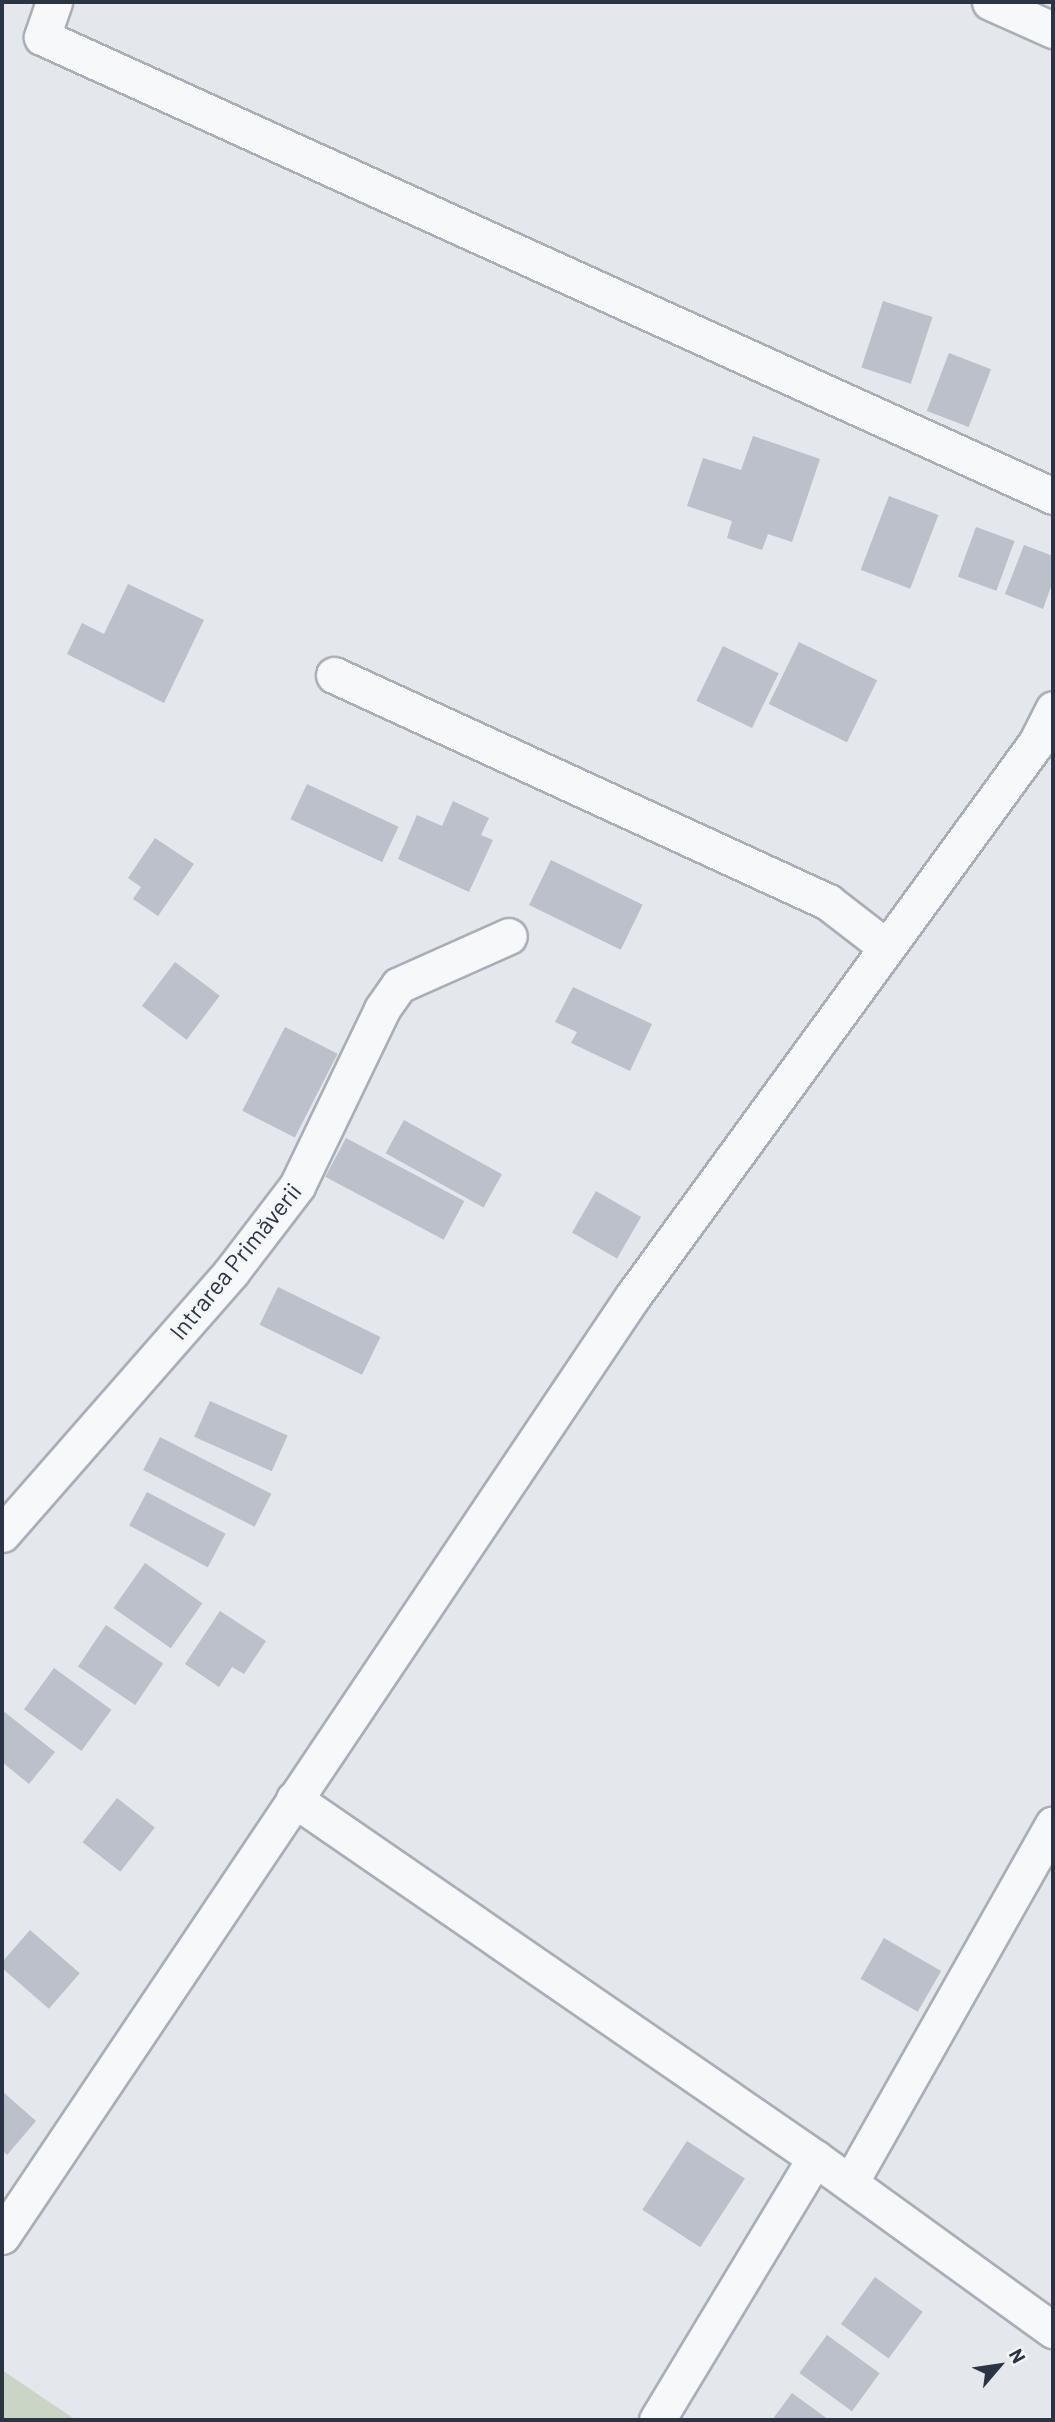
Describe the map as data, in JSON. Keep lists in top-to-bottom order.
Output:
{
  "streets": {
    "street": ["Intrarea Primăverii"]
  },
  "north": "top right"
}
